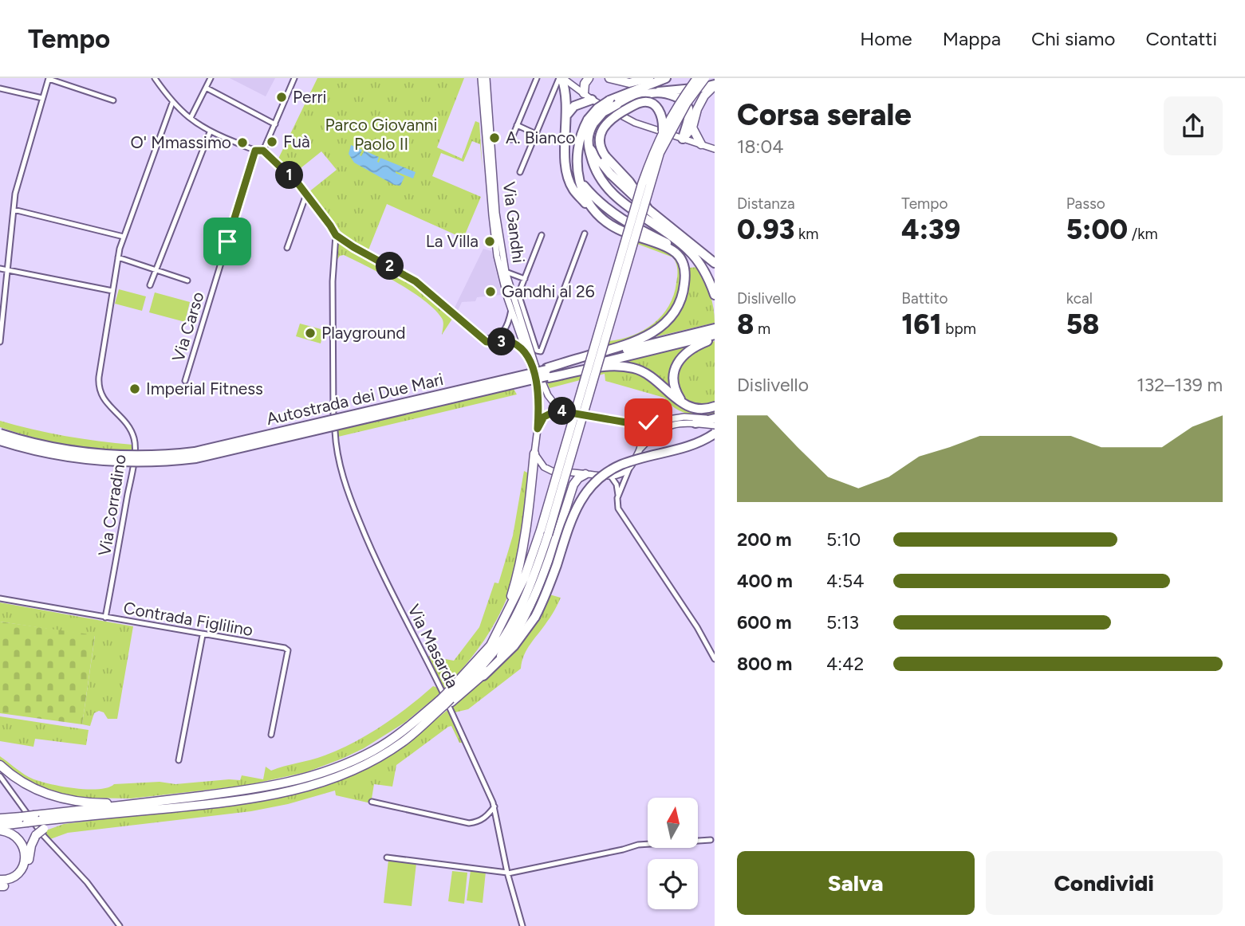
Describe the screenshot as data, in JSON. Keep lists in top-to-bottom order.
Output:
{
  "streets": {
    "highway": ["Autostrada dei Due Mari"],
    "street": [
      "Via Gandhi",
      "Via Carso",
      "Via Corradino",
      "Contrada Figlilino",
      "Via Masarda"
    ]
  },
  "crossings": [
    ["Via Corradino", "Contrada Figlilino"]
  ],
  "parks": ["Parco Giovanni Paolo II"],
  "places": [
    "Perri",
    "A. Bianco",
    "Fuà",
    "O' Mmassimo",
    "La Villa",
    "Gandhi al 26",
    "Playground",
    "Imperial Fitness"
  ],
  "north": "top",
  "page": {
    "header": "Tempo",
    "nav": [
      "Home",
      "Mappa",
      "Chi siamo",
      "Contatti"
    ],
    "heading": ["Corsa serale", "18:04"],
    "pins": [
      "1",
      "2",
      "3",
      "4"
    ],
    "stats": [
      ["Distanza", "0.93 km"],
      ["Tempo", "4:39"],
      ["Passo", "5:00 /km"],
      ["Dislivello", "8 m"],
      ["Battito", "161 bpm"],
      ["kcal", "58"]
    ],
    "chart": ["Dislivello", "132–139 m"],
    "list": [
      {
        "name": "200 m",
        "note": "5:10"
      },
      {
        "name": "400 m",
        "note": "4:54"
      },
      {
        "name": "600 m",
        "note": "5:13"
      },
      {
        "name": "800 m",
        "note": "4:42"
      }
    ],
    "buttons": ["Salva", "Condividi"]
  }
}
